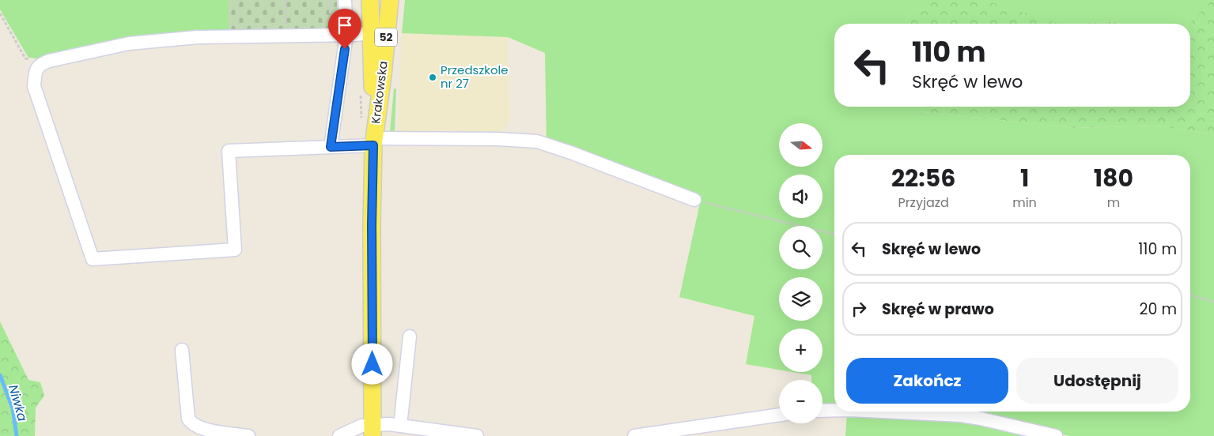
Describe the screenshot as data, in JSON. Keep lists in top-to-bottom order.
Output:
{
  "streets": {
    "main road": ["52", "Krakowska"]
  },
  "water": ["Niwka"],
  "places": ["Przedszkole nr 27"],
  "north": "right",
  "page": {
    "turn": ["110 m", "Skręć w lewo"],
    "map_buttons": ["+", "−"],
    "eta": [
      "22:56",
      "Przyjazd",
      "1",
      "min",
      "180",
      "m"
    ],
    "list": [
      {
        "name": "Skręć w lewo",
        "value": "110 m"
      },
      {
        "name": "Skręć w prawo",
        "value": "20 m"
      }
    ],
    "buttons": ["Zakończ", "Udostępnij"]
  }
}
